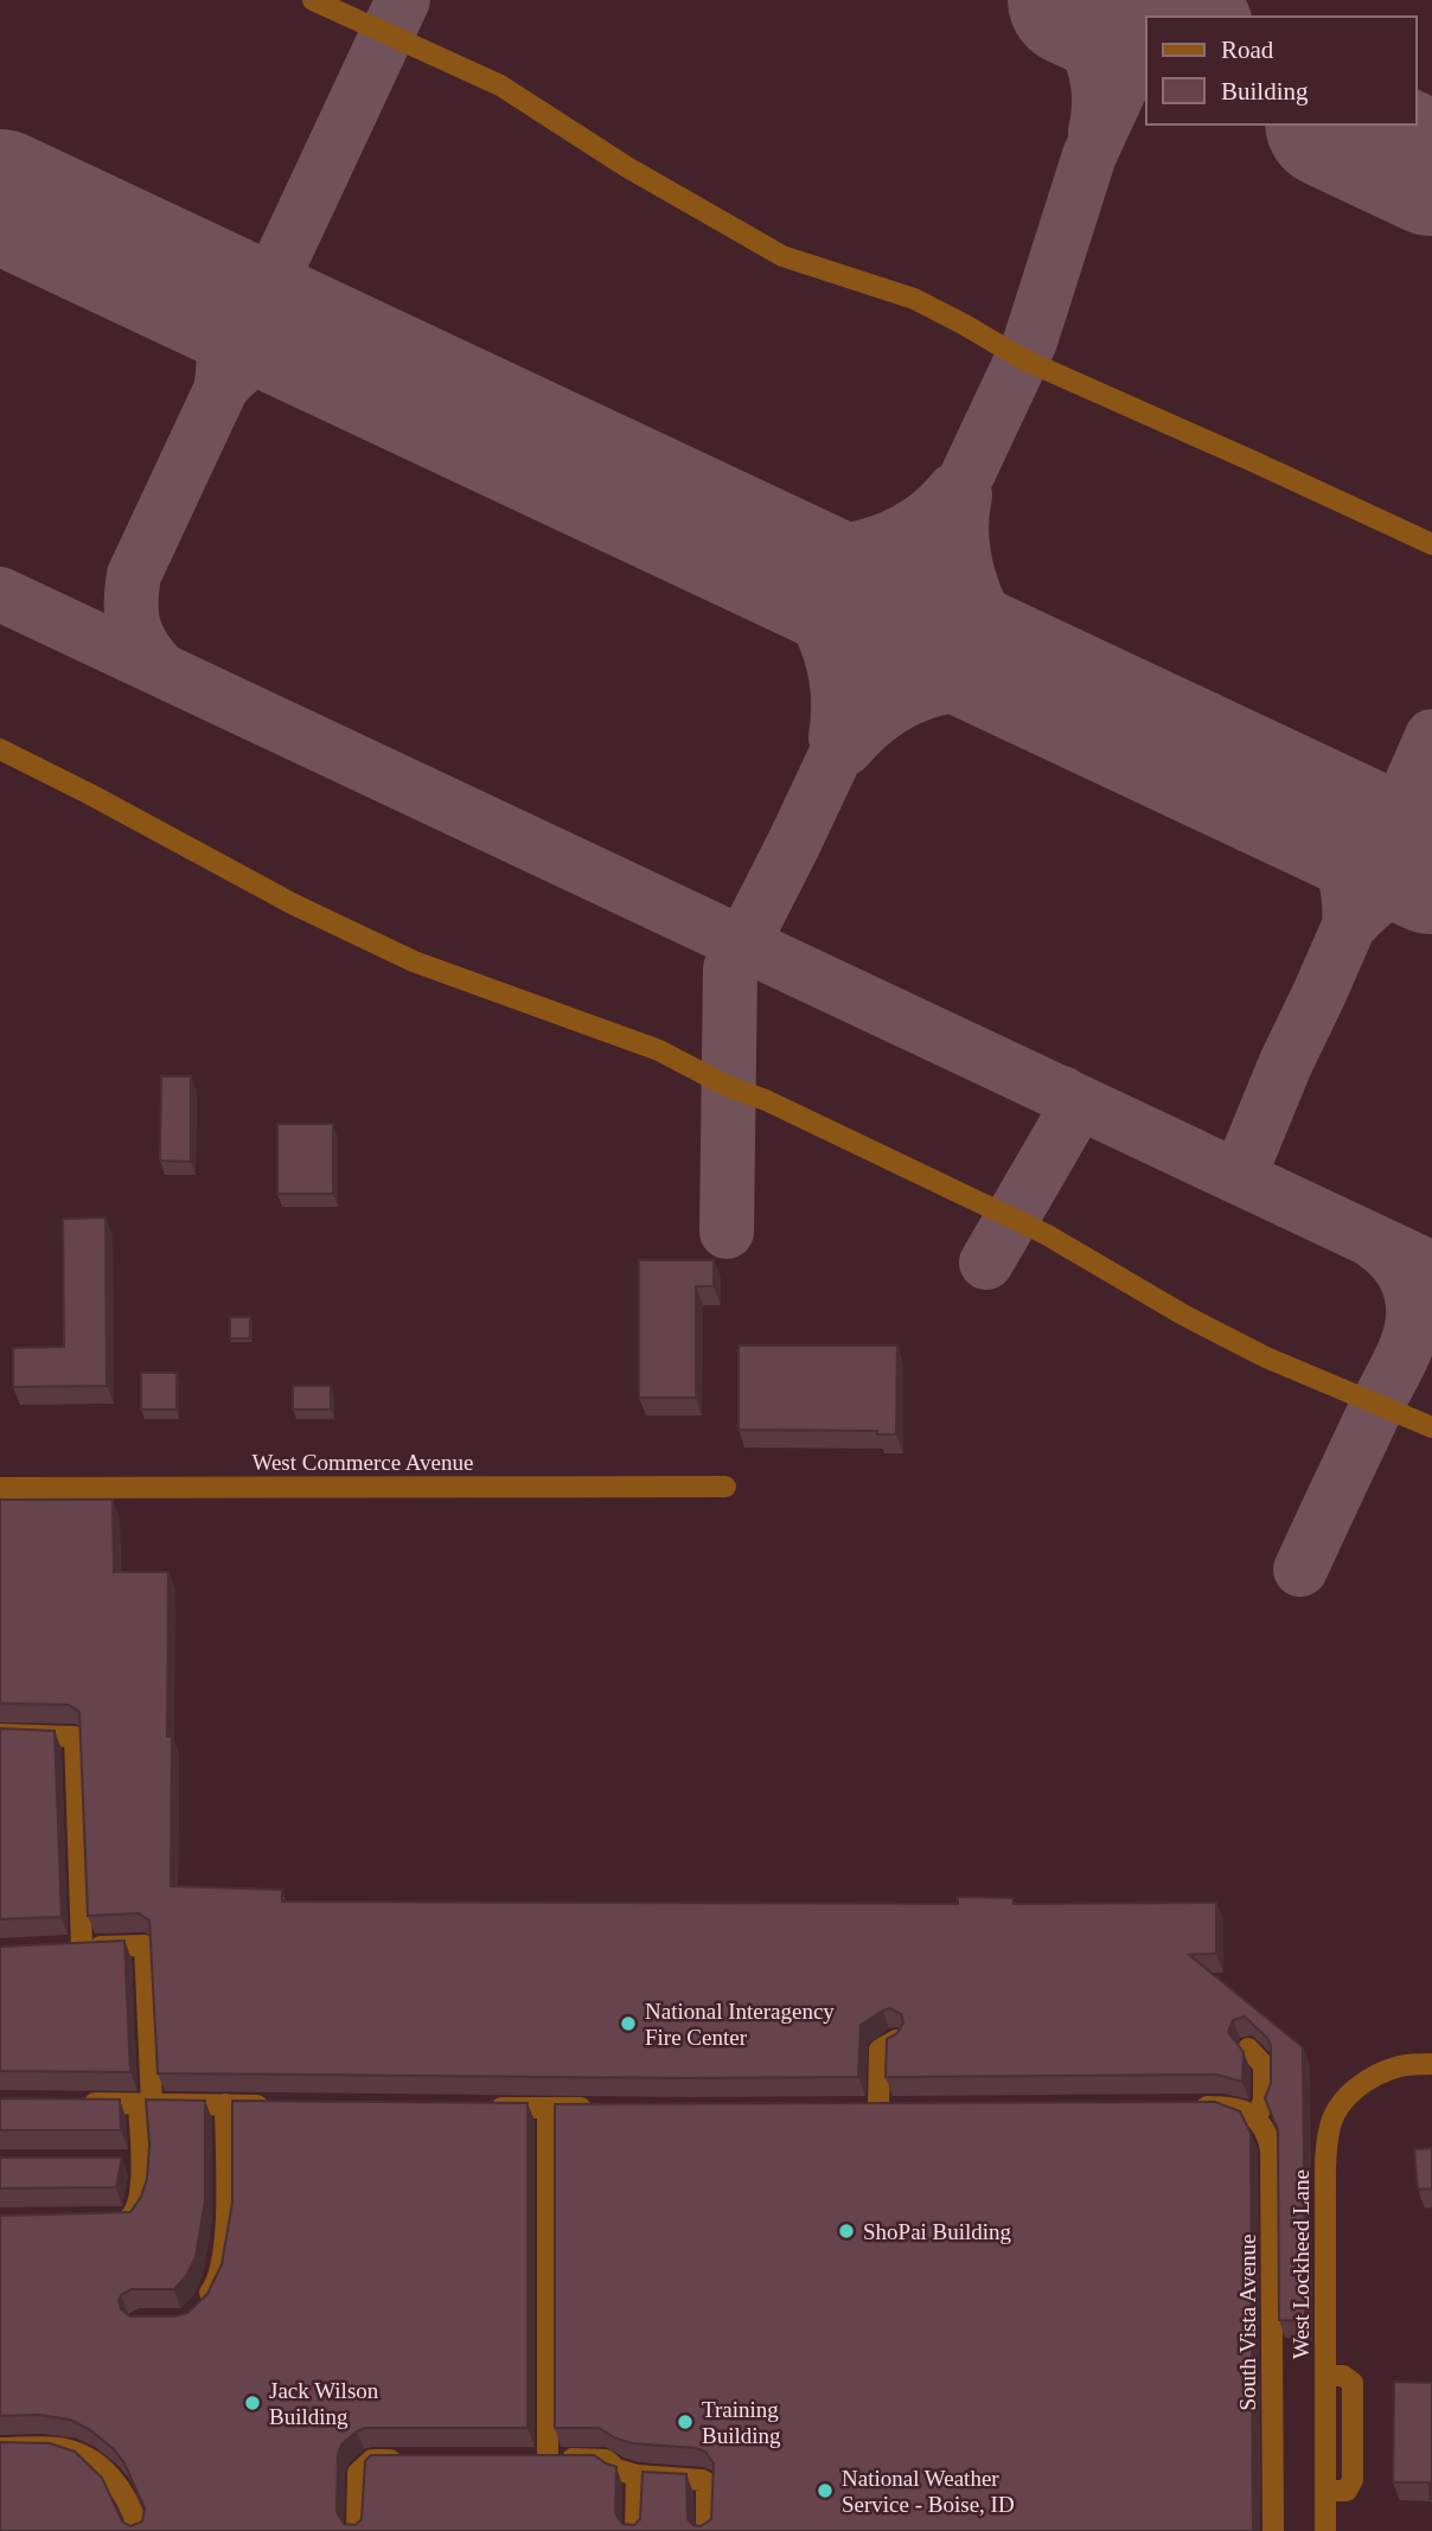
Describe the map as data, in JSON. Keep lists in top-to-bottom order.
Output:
{
  "streets": {
    "street": ["West Commerce Avenue", "West Lockheed Lane", "South Vista Avenue"]
  },
  "places": [
    "National Interagency Fire Center",
    "ShoPai Building",
    "Jack Wilson Building",
    "Training Building",
    "National Weather Service - Boise, ID"
  ],
  "legend": ["Road", "Building"]
}
